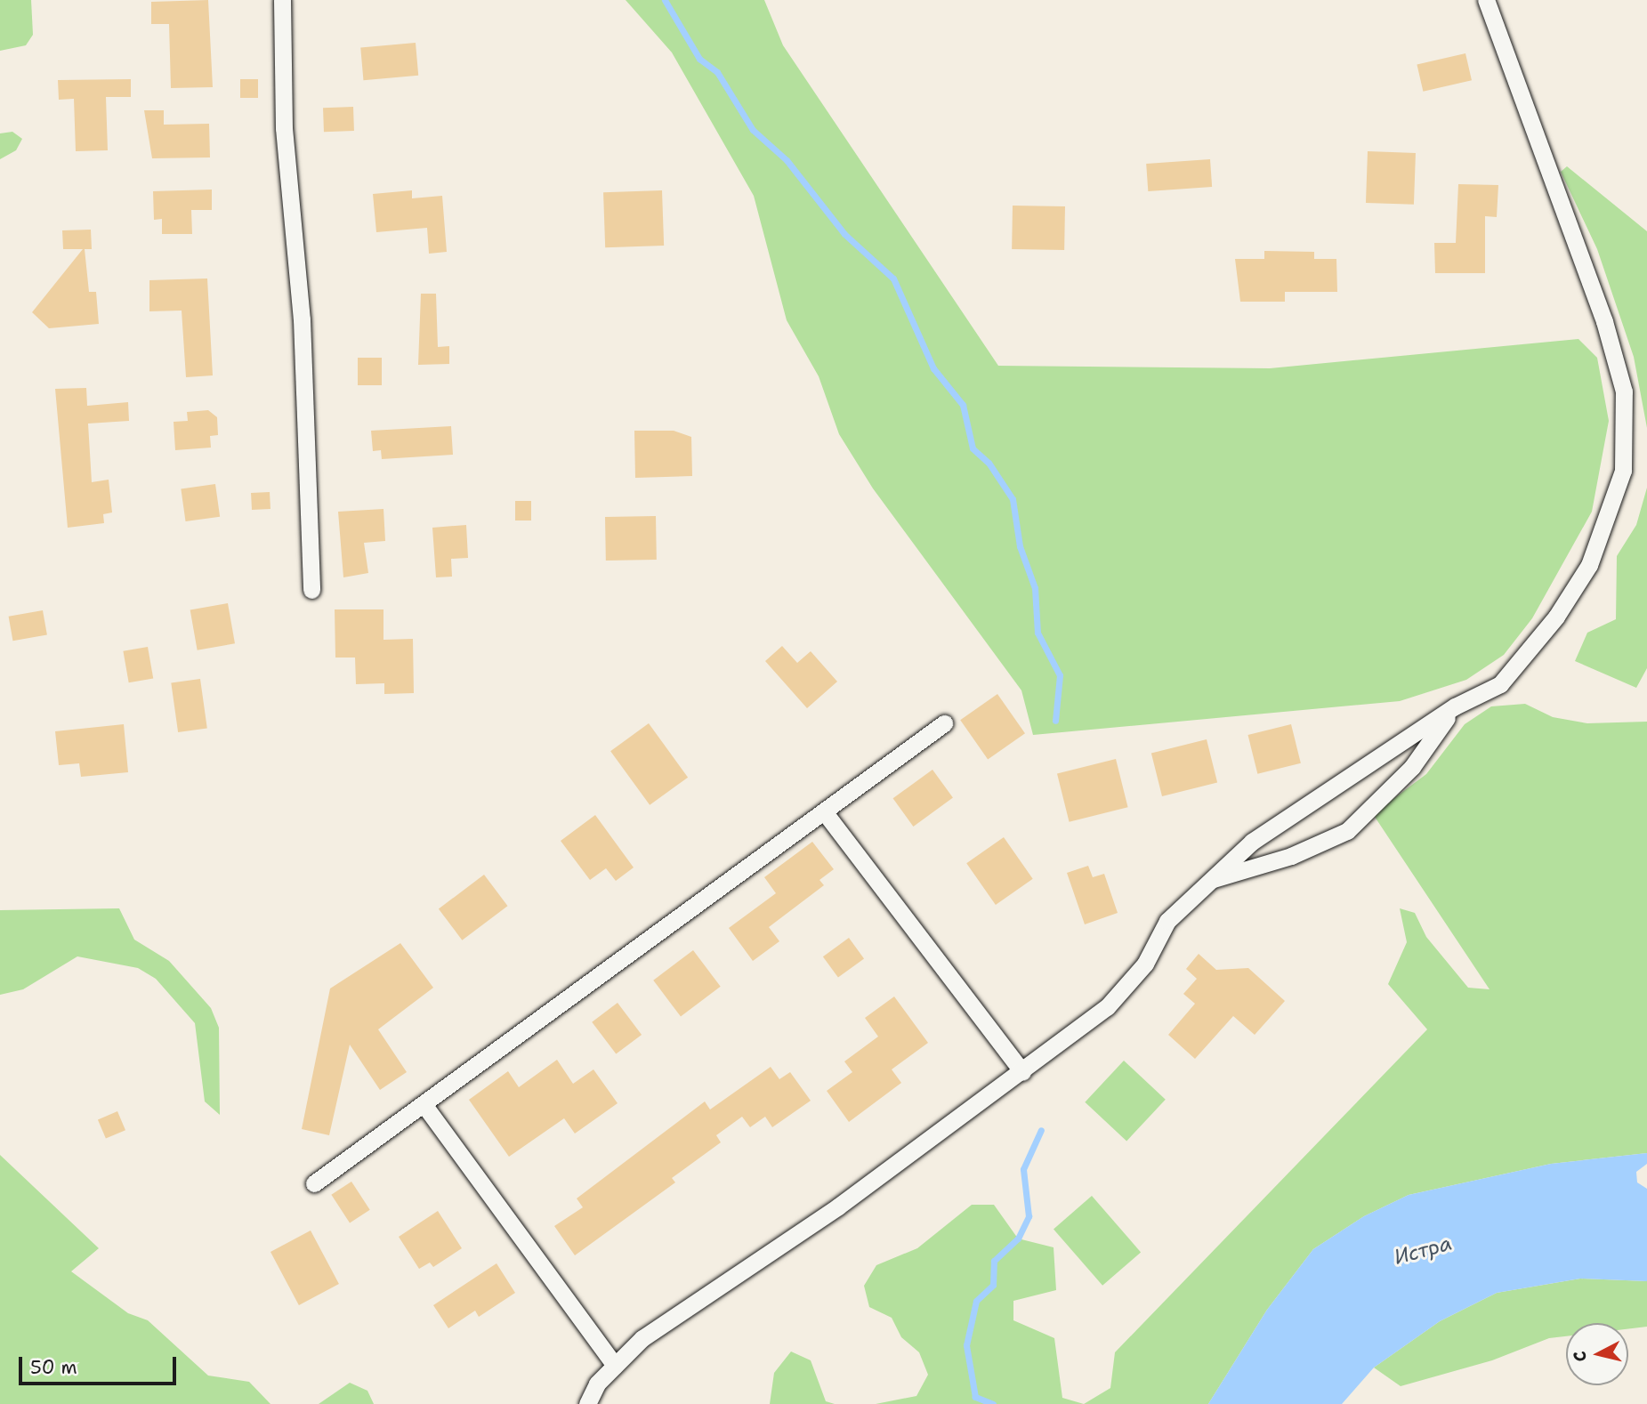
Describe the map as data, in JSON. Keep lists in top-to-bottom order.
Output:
{
  "water": ["Истра"],
  "scale_bar": "50 m",
  "north": "left"
}
